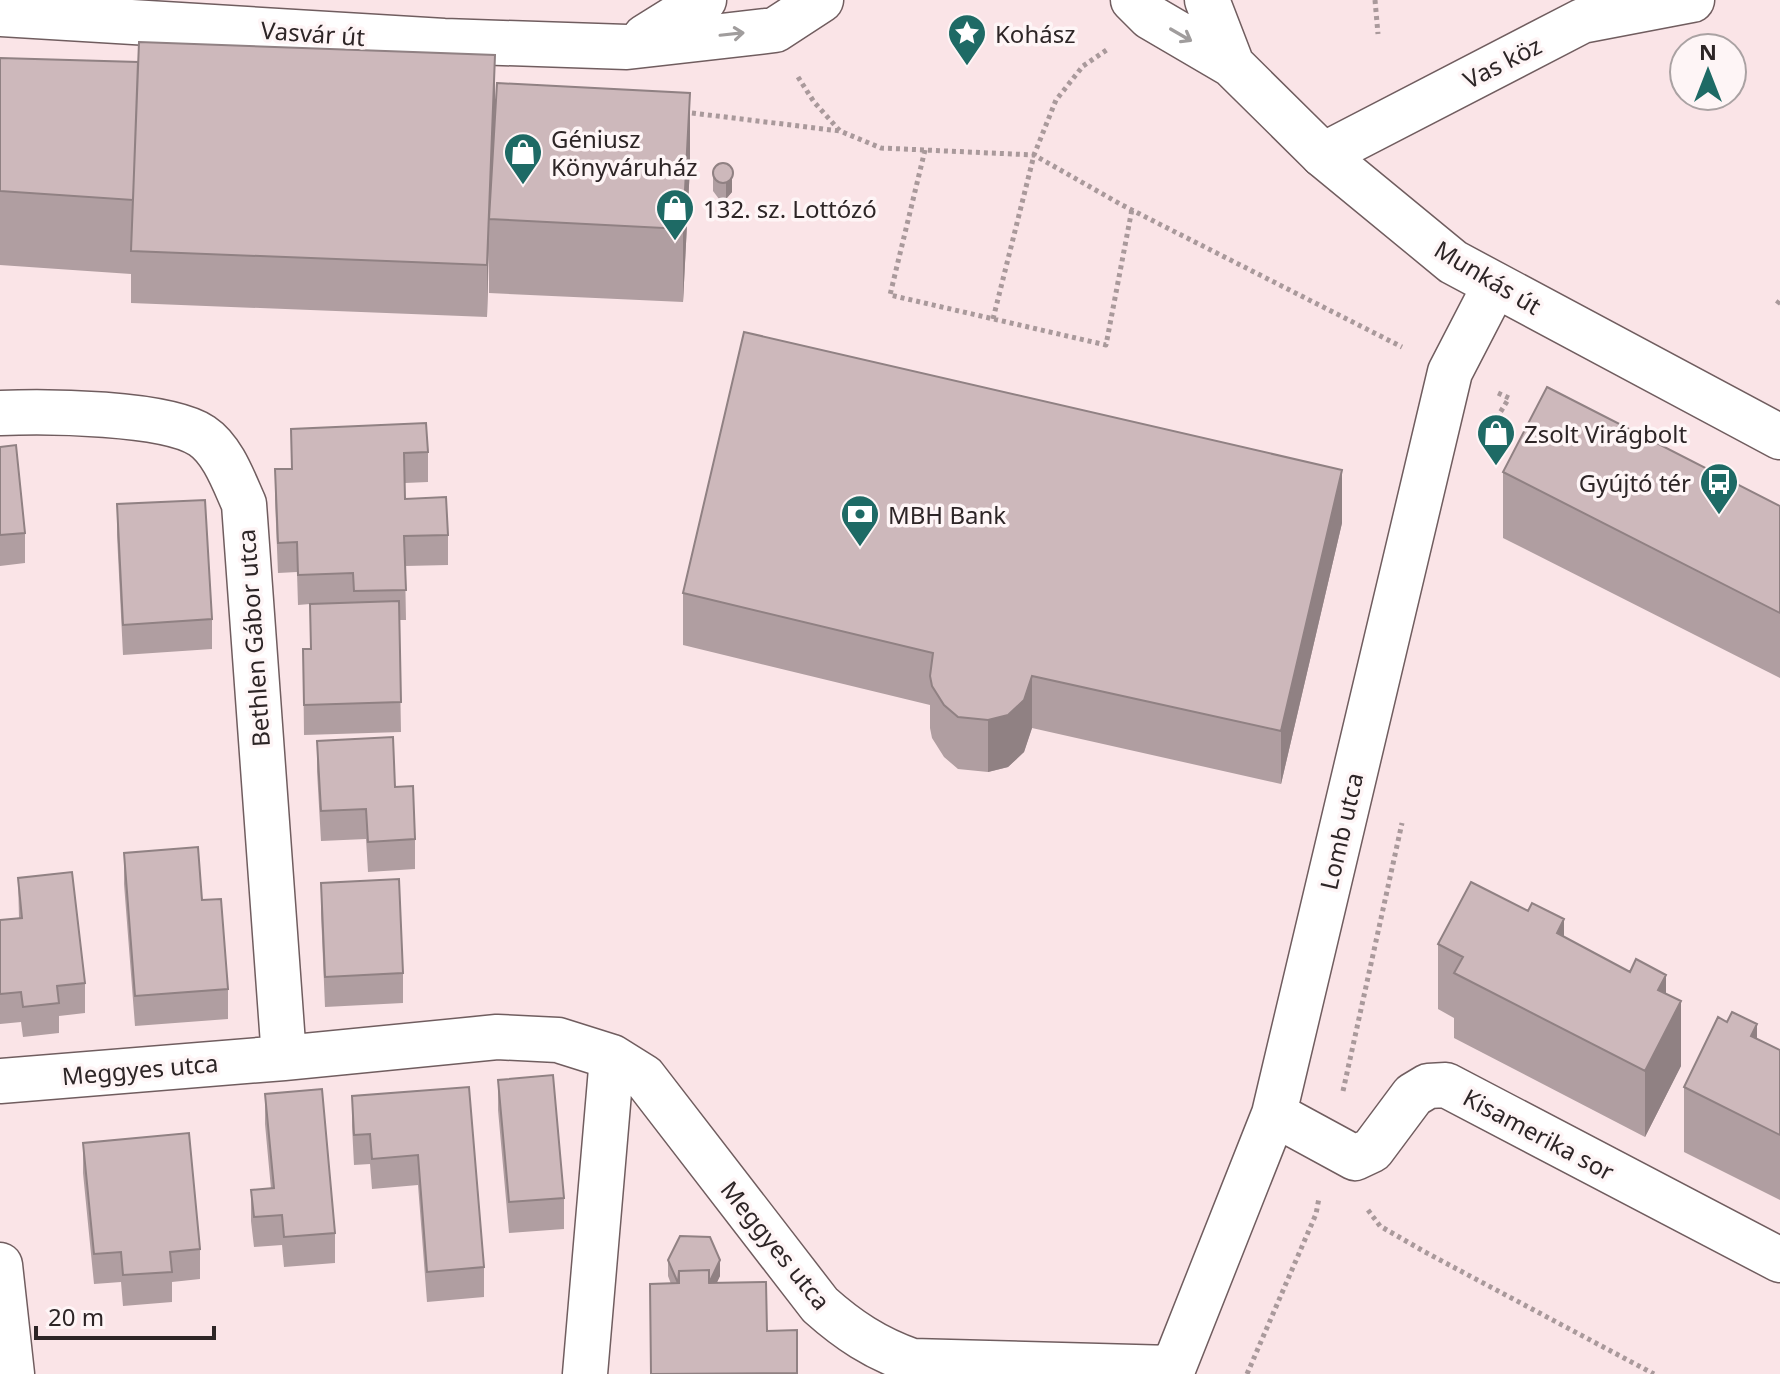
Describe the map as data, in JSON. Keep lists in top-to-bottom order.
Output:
{
  "streets": {
    "street": [
      "Vasvár út",
      "Vas köz",
      "Munkás út",
      "Bethlen Gábor utca",
      "Lomb utca",
      "Meggyes utca",
      "Kisamerika sor"
    ]
  },
  "crossings": [
    ["Vas köz", "Munkás út"],
    ["Munkás út", "Lomb utca"],
    ["Bethlen Gábor utca", "Meggyes utca"],
    ["Lomb utca", "Meggyes utca"]
  ],
  "places": {
    "place": ["Kohász"],
    "shop": ["Géniusz Könyváruház", "132. sz. Lottózó", "Zsolt Virágbolt"],
    "bus stop": ["Gyújtó tér"],
    "bank": ["MBH Bank"]
  },
  "scale_bar": "20 m",
  "north": "top"
}
